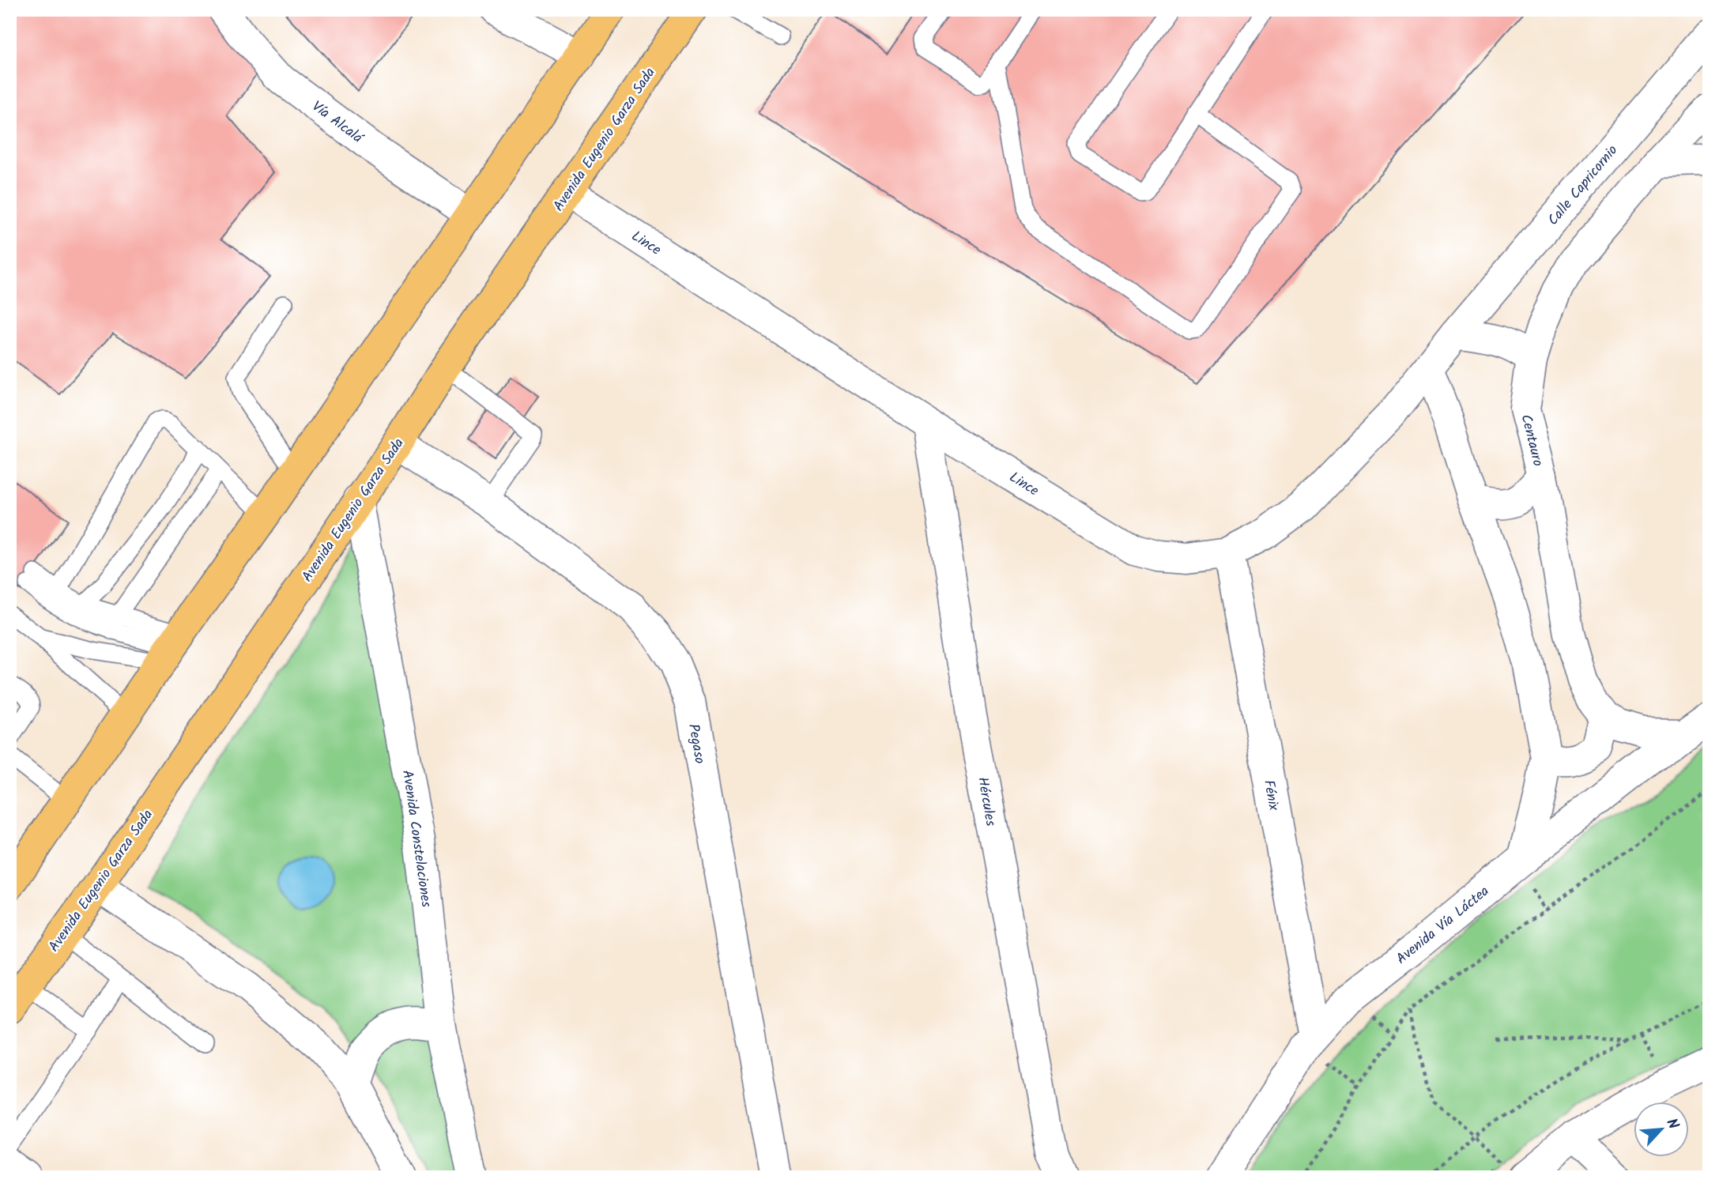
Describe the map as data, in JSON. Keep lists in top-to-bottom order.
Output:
{
  "streets": {
    "highway": ["Avenida Eugenio Garza Sada"],
    "street": [
      "Vía Alcalá",
      "Calle Capricornio",
      "Lince",
      "Centauro",
      "Pegaso",
      "Fénix",
      "Hércules",
      "Avenida Constelaciones",
      "Avenida Vía Láctea"
    ]
  },
  "crossings": [
    ["Avenida Eugenio Garza Sada", "Lince"],
    ["Avenida Eugenio Garza Sada", "Pegaso"],
    ["Avenida Eugenio Garza Sada", "Avenida Constelaciones"],
    ["Calle Capricornio", "Lince"],
    ["Lince", "Fénix"],
    ["Lince", "Hércules"],
    ["Fénix", "Avenida Vía Láctea"]
  ],
  "north": "top right"
}
